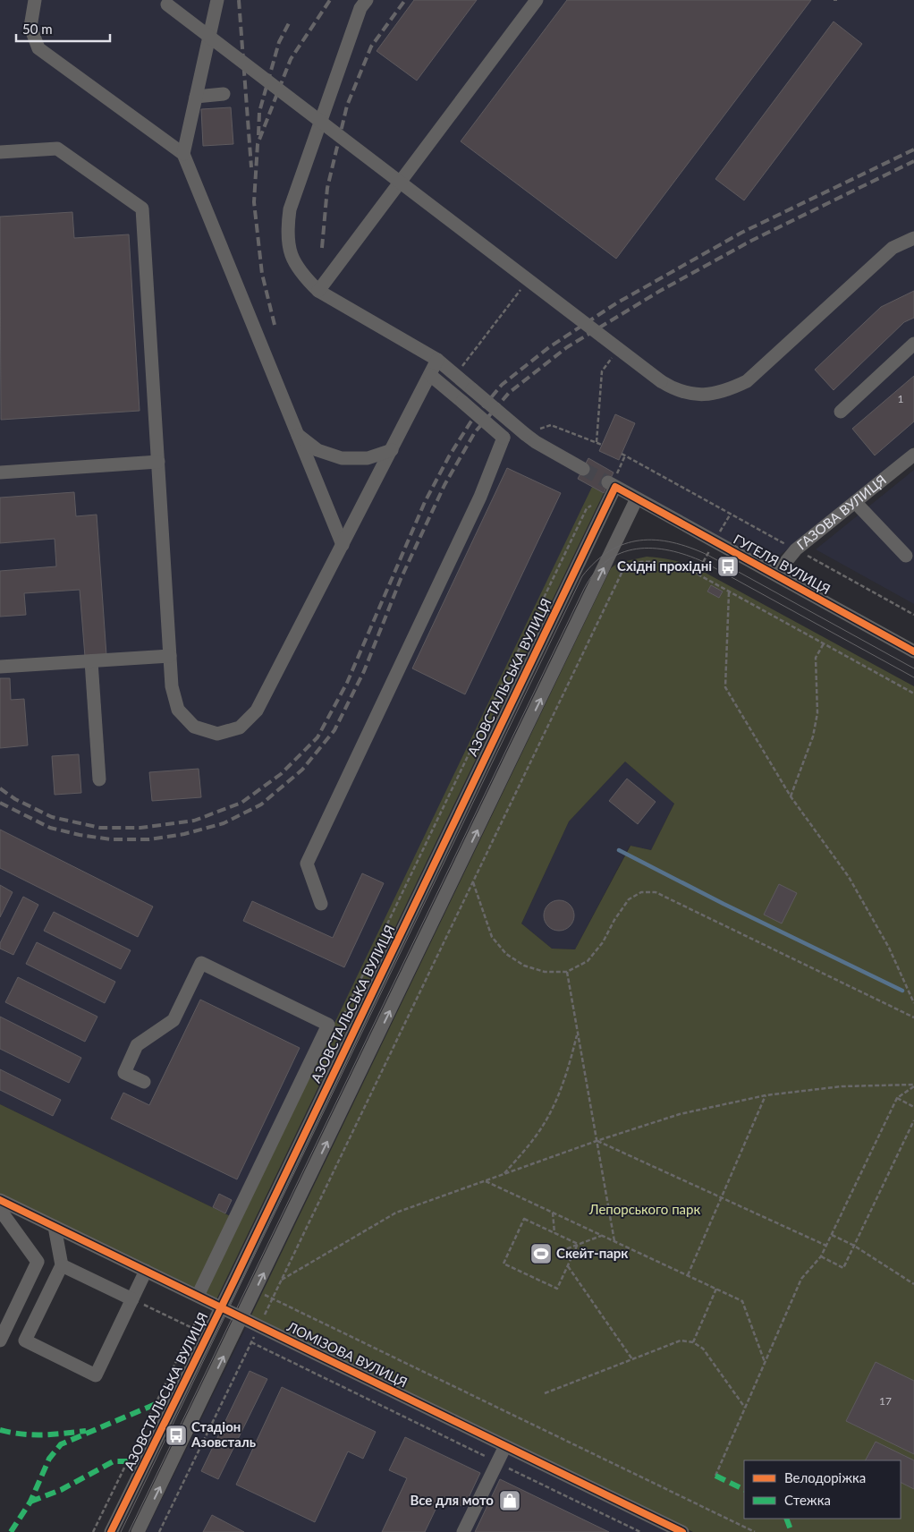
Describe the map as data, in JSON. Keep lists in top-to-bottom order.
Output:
{
  "streets": {
    "street": [
      "ГАЗОВА ВУЛИЦЯ",
      "ГУГЕЛЯ ВУЛИЦЯ",
      "АЗОВСТАЛЬСЬКА ВУЛИЦЯ",
      "ЛОМІЗОВА ВУЛИЦЯ"
    ]
  },
  "crossings": [
    ["ГАЗОВА ВУЛИЦЯ", "ГУГЕЛЯ ВУЛИЦЯ"],
    ["ГУГЕЛЯ ВУЛИЦЯ", "АЗОВСТАЛЬСЬКА ВУЛИЦЯ"],
    ["АЗОВСТАЛЬСЬКА ВУЛИЦЯ", "ЛОМІЗОВА ВУЛИЦЯ"]
  ],
  "parks": ["Лепорського парк"],
  "places": {
    "bus stop": ["Східні прохідні", "Стадіон Азовсталь"],
    "sports": ["Скейт-парк"],
    "shop": ["Все для мото"]
  },
  "house_numbers": ["1", "17"],
  "legend": ["Велодоріжка", "Стежка"],
  "scale_bar": "50 m"
}
